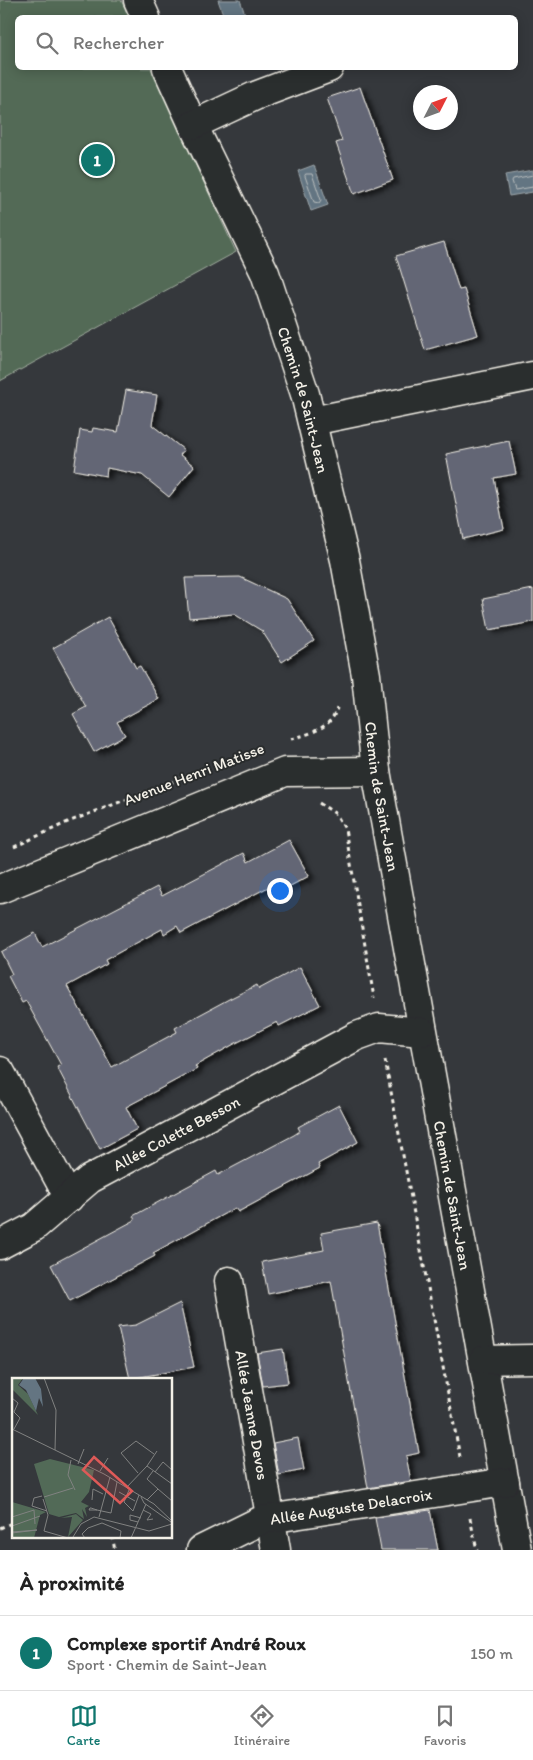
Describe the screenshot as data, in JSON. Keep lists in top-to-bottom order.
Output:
{
  "streets": {
    "street": [
      "Chemin de Saint-Jean",
      "Avenue Henri Matisse",
      "Allée Colette Besson",
      "Allée Jeanne Devos",
      "Allée Auguste Delacroix"
    ]
  },
  "crossings": [
    ["Chemin de Saint-Jean", "Avenue Henri Matisse"],
    ["Chemin de Saint-Jean", "Allée Colette Besson"],
    ["Chemin de Saint-Jean", "Allée Auguste Delacroix"],
    ["Allée Jeanne Devos", "Allée Auguste Delacroix"]
  ],
  "north": "top right",
  "page": {
    "search": "Rechercher",
    "pins": "1",
    "heading": "À proximité",
    "list": [
      {
        "mark": "1",
        "name": "Complexe sportif André Roux",
        "note": "Sport · Chemin de Saint-Jean",
        "value": "150 m"
      }
    ],
    "nav": ["Carte", "Itinéraire", "Favoris"]
  }
}
